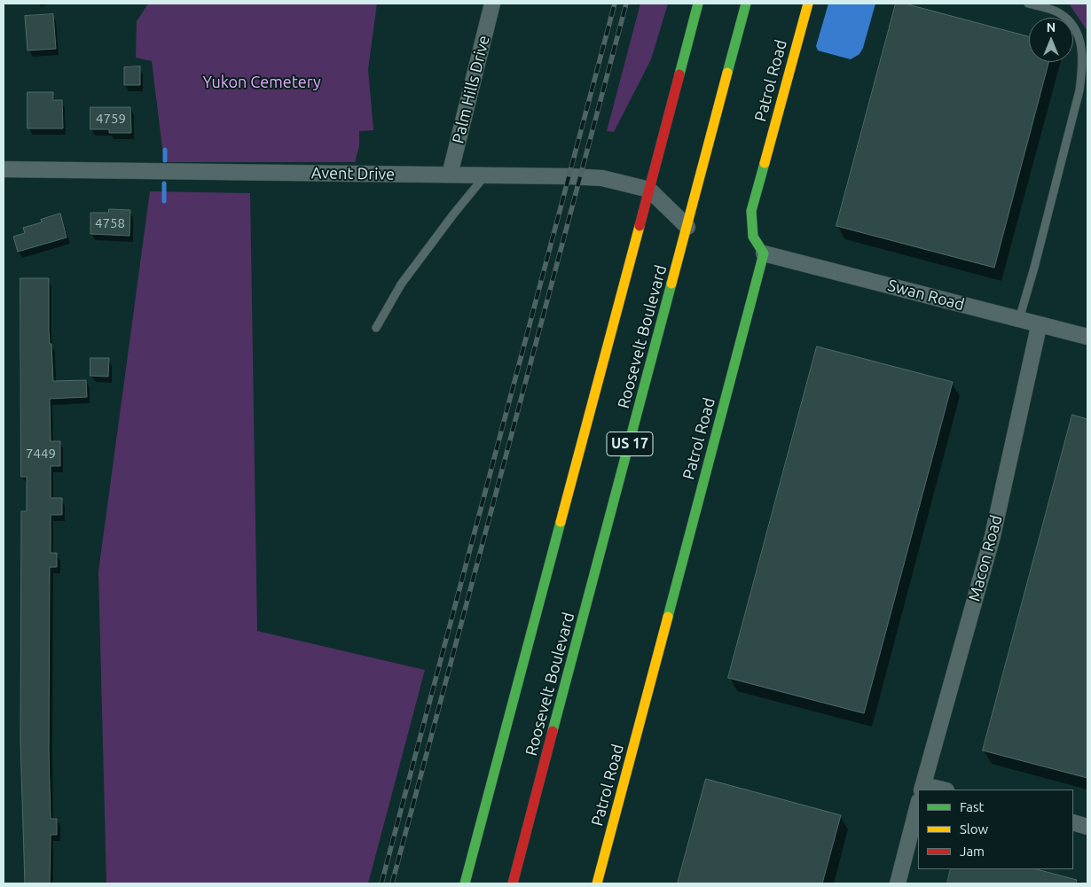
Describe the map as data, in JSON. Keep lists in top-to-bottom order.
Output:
{
  "streets": {
    "main road": ["Patrol Road", "Roosevelt Boulevard", "US 17"],
    "street": [
      "Palm Hills Drive",
      "Avent Drive",
      "Swan Road",
      "Macon Road"
    ]
  },
  "crossings": [
    ["Patrol Road", "Swan Road"],
    ["Palm Hills Drive", "Avent Drive"],
    ["Avent Drive", "Roosevelt Boulevard"],
    ["Swan Road", "Macon Road"]
  ],
  "parks": ["Yukon Cemetery"],
  "house_numbers": ["4759", "4758", "7449"],
  "legend": ["Fast", "Slow", "Jam"],
  "north": "top"
}
